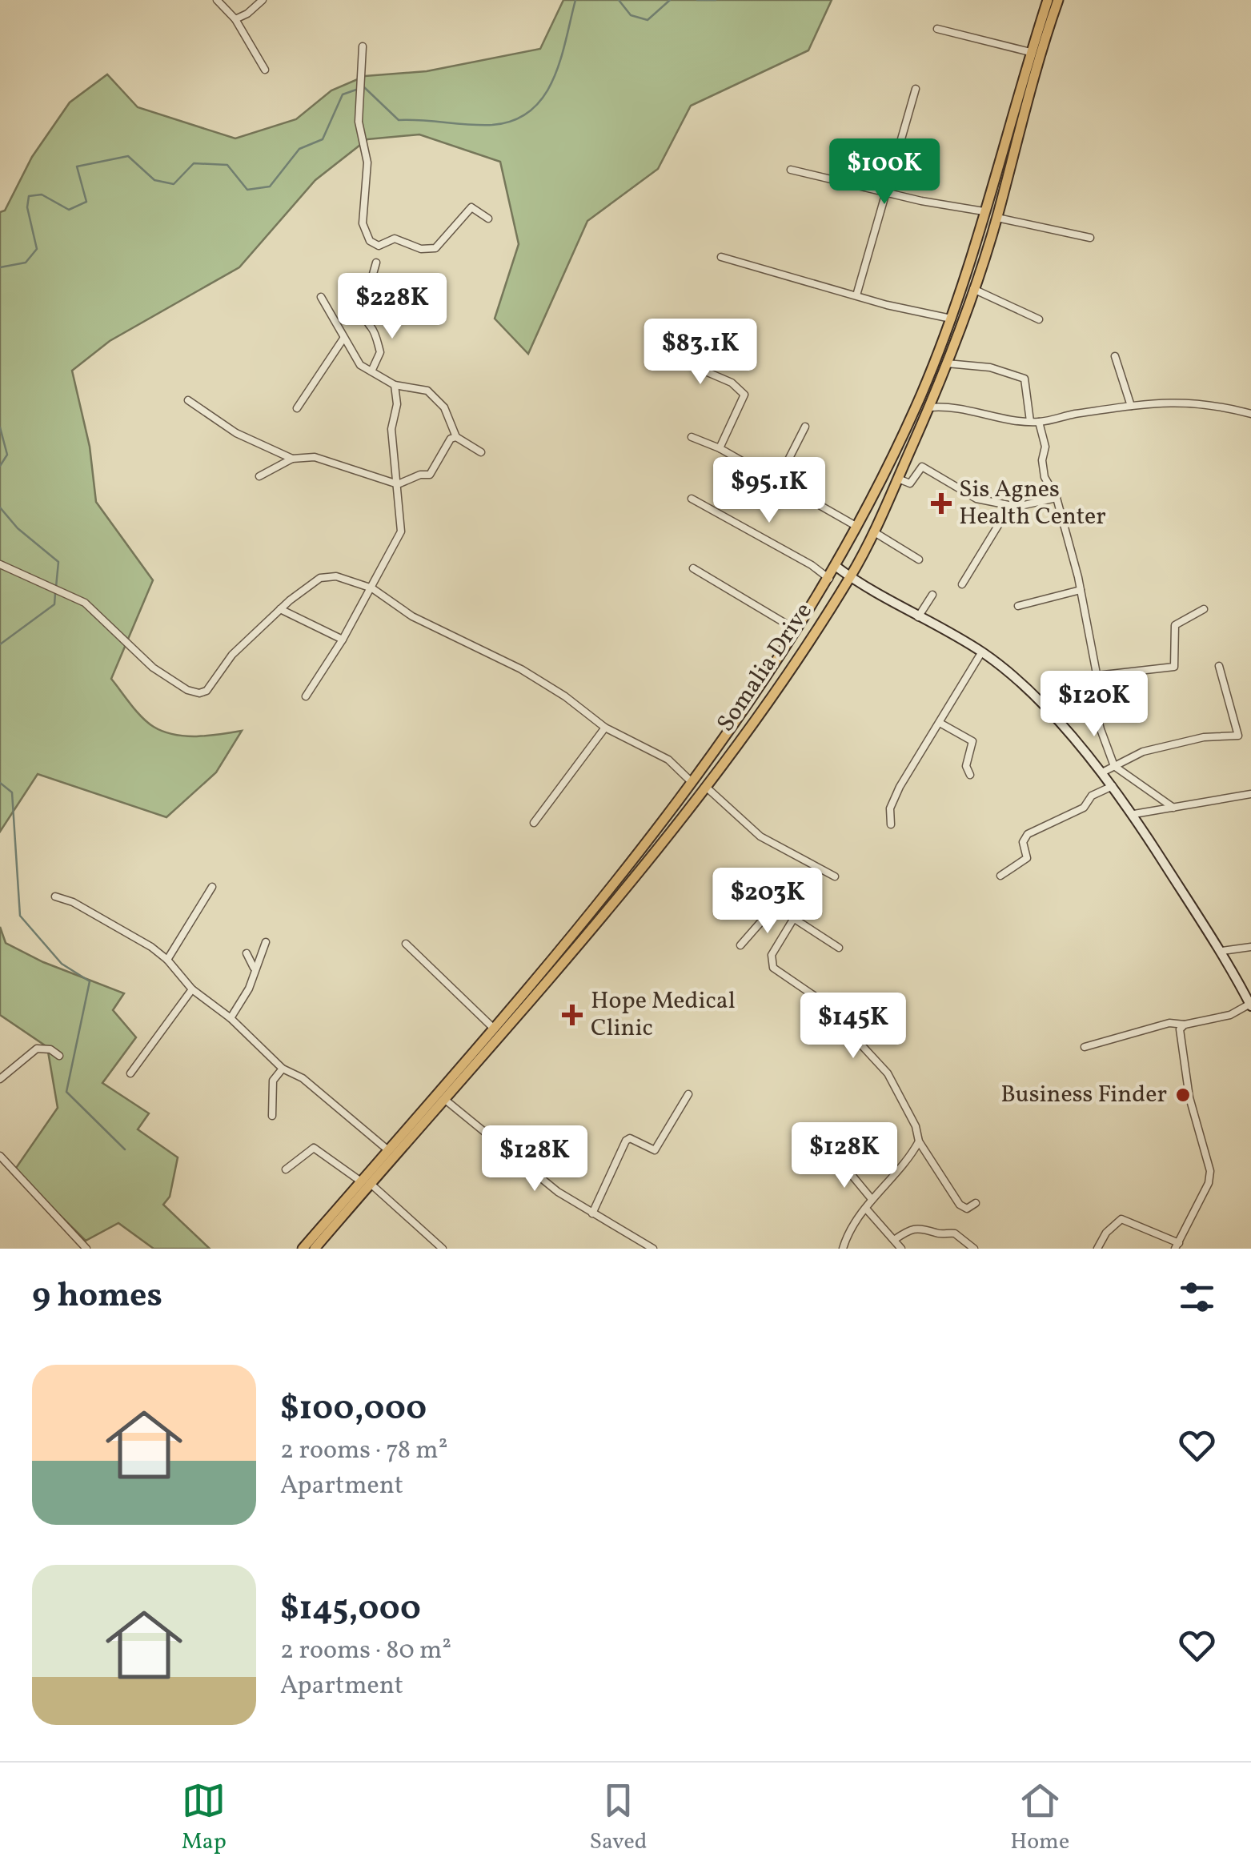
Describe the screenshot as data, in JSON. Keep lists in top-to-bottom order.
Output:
{
  "streets": {
    "main road": ["Somalia Drive"]
  },
  "places": {
    "health": ["Sis Agnes Health Center", "Hope Medical Clinic"],
    "other": ["Business Finder"]
  },
  "page": {
    "price": [
      "$100K",
      "$228K",
      "$83.1K",
      "$95.1K",
      "$120K",
      "$203K",
      "$145K",
      "$128K",
      "$128K"
    ],
    "heading": "9 homes",
    "list": [
      {
        "name": "$100,000",
        "note": "2 rooms · 78 m² · Apartment"
      },
      {
        "name": "$145,000",
        "note": "2 rooms · 80 m² · Apartment"
      }
    ],
    "tabs": ["Map", "Saved", "Home"]
  }
}
